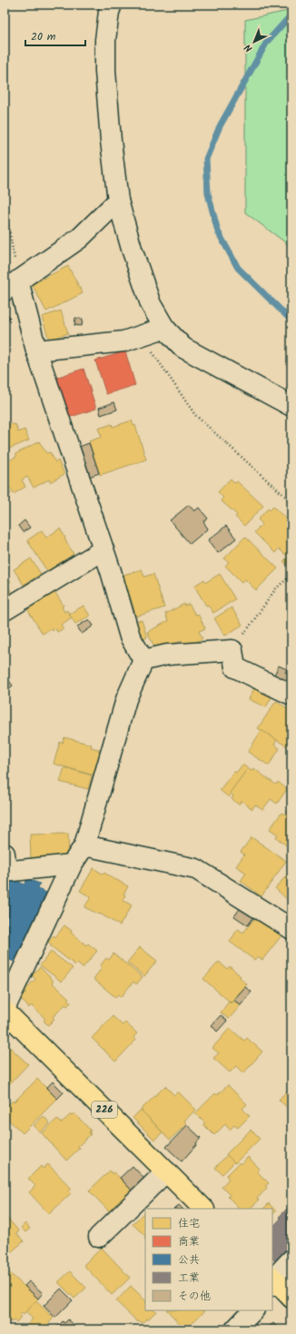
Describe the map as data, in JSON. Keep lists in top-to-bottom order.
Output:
{
  "streets": {
    "highway": ["226"]
  },
  "legend": [
    "住宅",
    "商業",
    "公共",
    "工業",
    "その他"
  ],
  "scale_bar": "20 m",
  "north": "bottom left"
}
